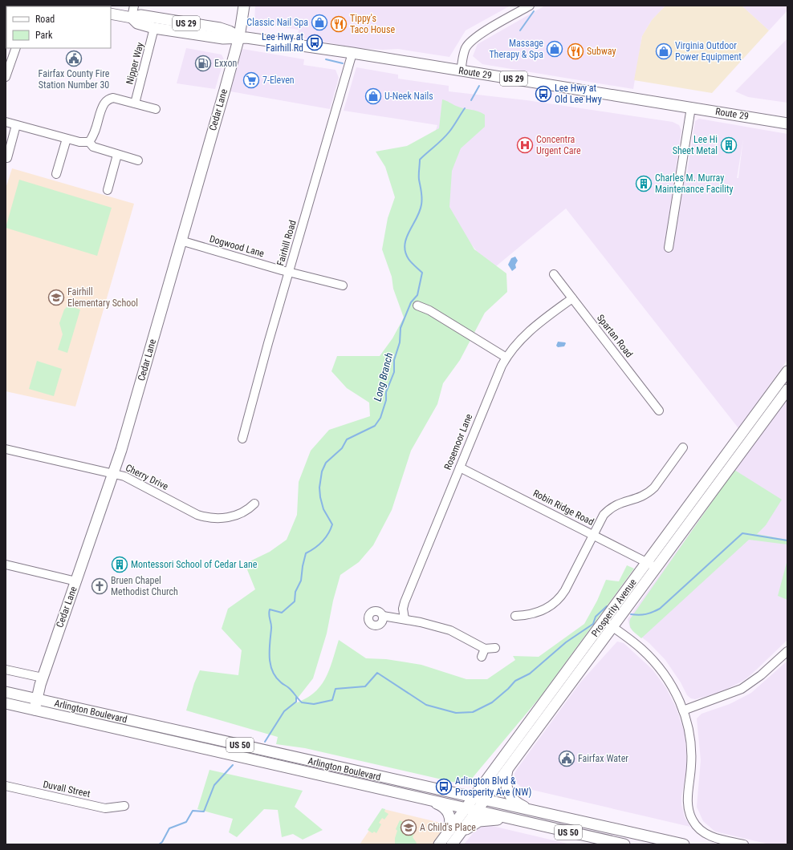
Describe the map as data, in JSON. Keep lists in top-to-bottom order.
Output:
{
  "streets": {
    "main road": [
      "US 29",
      "Route 29",
      "Cedar Lane",
      "Prosperity Avenue",
      "Arlington Boulevard",
      "US 50"
    ],
    "street": [
      "Nipper Way",
      "Fairhill Road",
      "Dogwood Lane",
      "Spartan Road",
      "Rosemoor Lane",
      "Cherry Drive",
      "Robin Ridge Road",
      "Duvall Street"
    ]
  },
  "crossings": [
    ["Nipper Way", "Route 29"],
    ["Route 29", "Cedar Lane"],
    ["Route 29", "Fairhill Road"],
    ["Cedar Lane", "Dogwood Lane"],
    ["Cedar Lane", "Cherry Drive"],
    ["Cedar Lane", "Arlington Boulevard"],
    ["Fairhill Road", "Dogwood Lane"],
    ["Spartan Road", "Rosemoor Lane"],
    ["Rosemoor Lane", "Robin Ridge Road"],
    ["Robin Ridge Road", "Prosperity Avenue"],
    ["Prosperity Avenue", "Arlington Boulevard"]
  ],
  "water": ["Long Branch"],
  "places": {
    "shop": [
      "Classic Nail Spa",
      "Massage Therapy & Spa",
      "Virginia Outdoor Power Equipment",
      "U-Neek Nails"
    ],
    "restaurant": ["Tippy's Taco House", "Subway"],
    "bus stop": ["Lee Hwy at Fairhill Rd", "Lee Hwy at Old Lee Hwy", "Arlington Blvd & Prosperity Ave (NW)"],
    "public building": ["Fairfax County Fire Station Number 30", "Fairfax Water"],
    "fuel station": ["Exxon"],
    "supermarket": ["7-Eleven"],
    "hospital": ["Concentra Urgent Care"],
    "building": ["Lee Hi Sheet Metal", "Charles M. Murray Maintenance Facility", "Montessori School of Cedar Lane"],
    "school or university": ["Fairhill Elementary School", "A Child's Place"],
    "church": ["Bruen Chapel Methodist Church"]
  },
  "legend": ["Road", "Park"]
}
